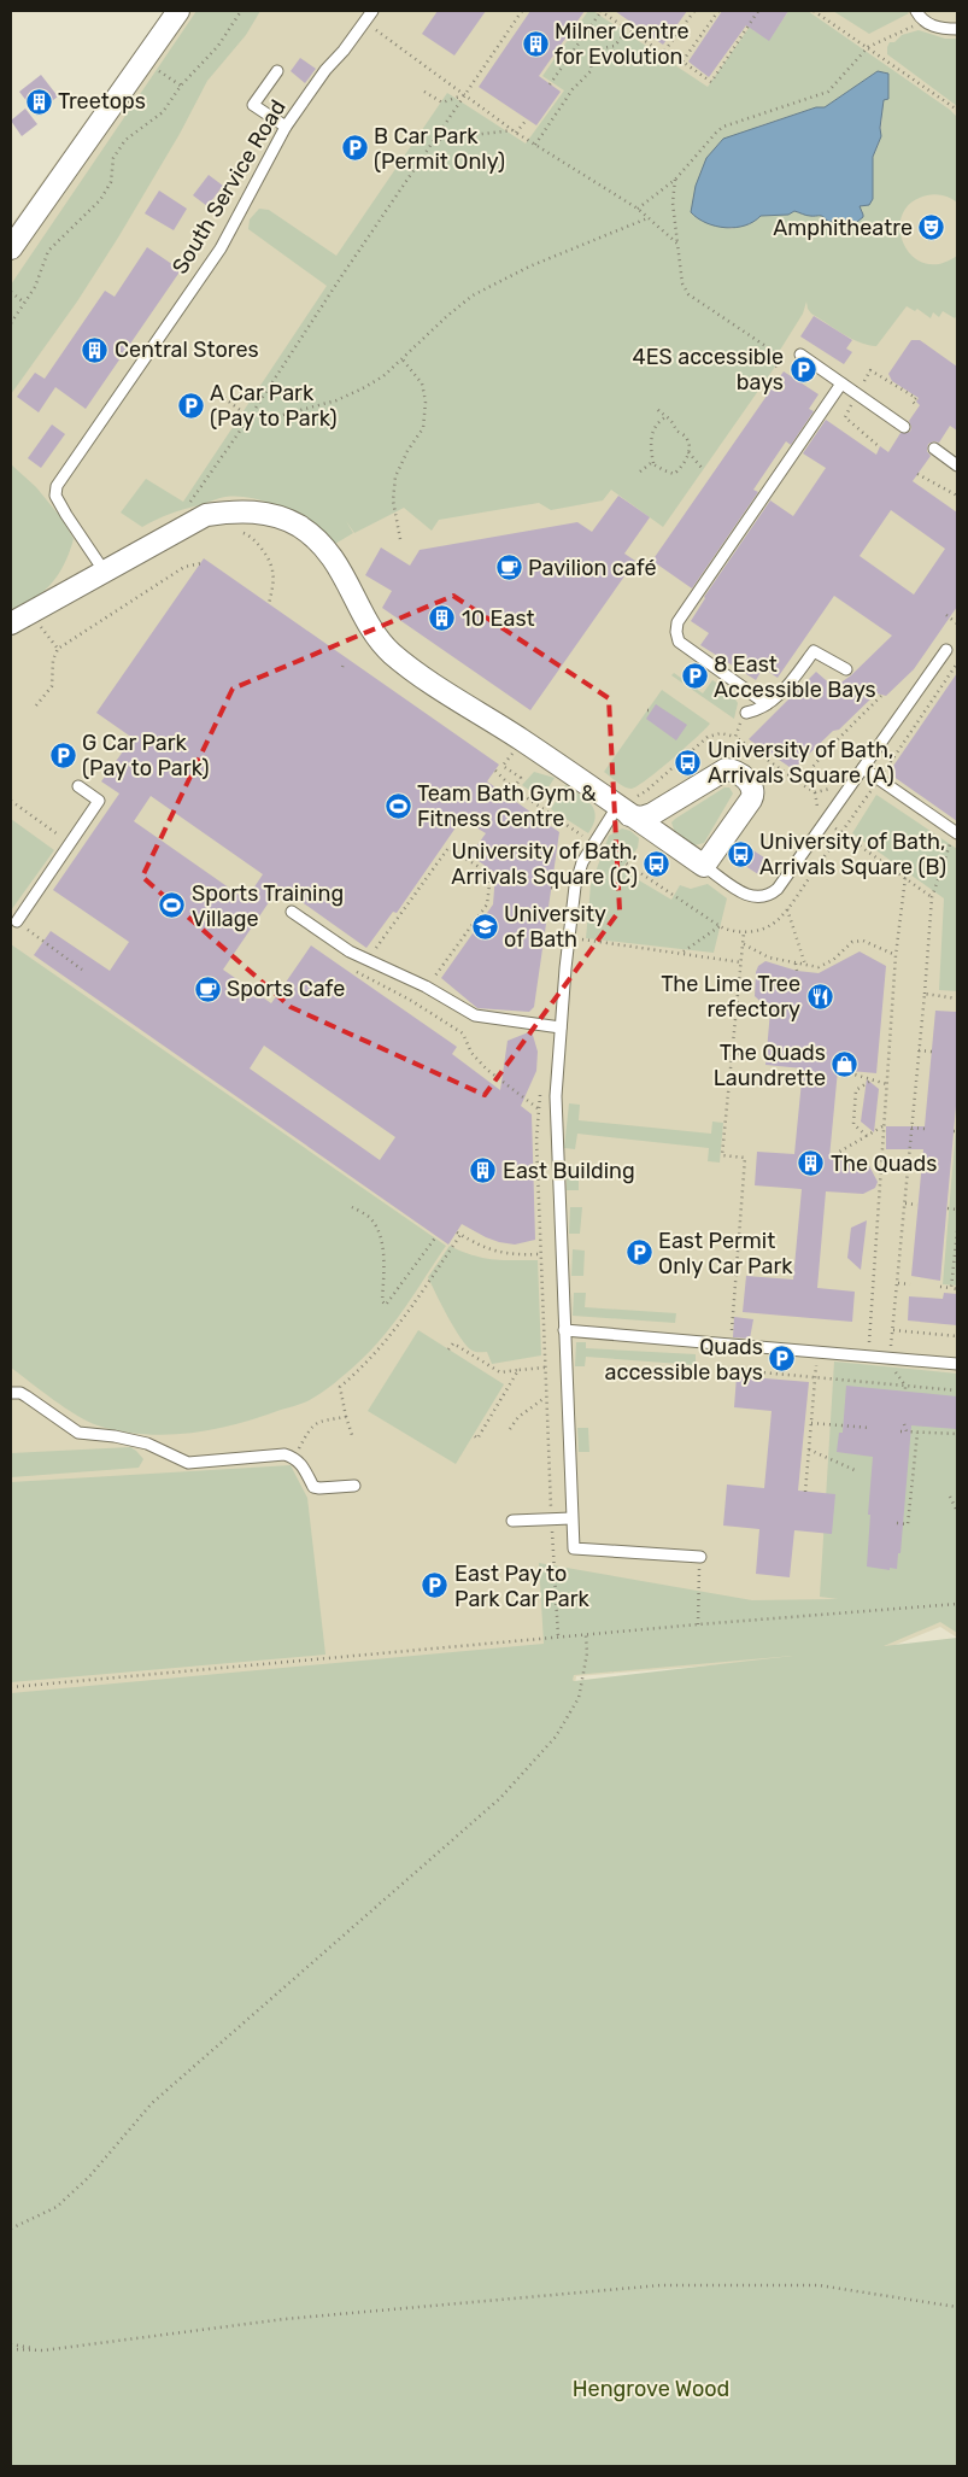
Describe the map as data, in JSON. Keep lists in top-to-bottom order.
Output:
{
  "streets": {
    "lane": ["South Service Road"]
  },
  "parks": ["Hengrove Wood"],
  "places": {
    "building": [
      "Milner Centre for Evolution",
      "Treetops",
      "Central Stores",
      "10 East",
      "The Quads",
      "East Building"
    ],
    "parking": [
      "B Car Park (Permit Only)",
      "4ES accessible bays",
      "A Car Park (Pay to Park)",
      "8 East Accessible Bays",
      "G Car Park (Pay to Park)",
      "East Permit Only Car Park",
      "Quads accessible bays",
      "East Pay to Park Car Park"
    ],
    "theatre": ["Amphitheatre"],
    "cafe": ["Pavilion café", "Sports Cafe"],
    "bus stop": ["University of Bath, Arrivals Square (A)", "University of Bath, Arrivals Square (B)", "University of Bath, Arrivals Square (C)"],
    "sports": ["Team Bath Gym & Fitness Centre", "Sports Training Village"],
    "school or university": ["University of Bath"],
    "restaurant": ["The Lime Tree refectory"],
    "shop": ["The Quads Laundrette"]
  }
}
